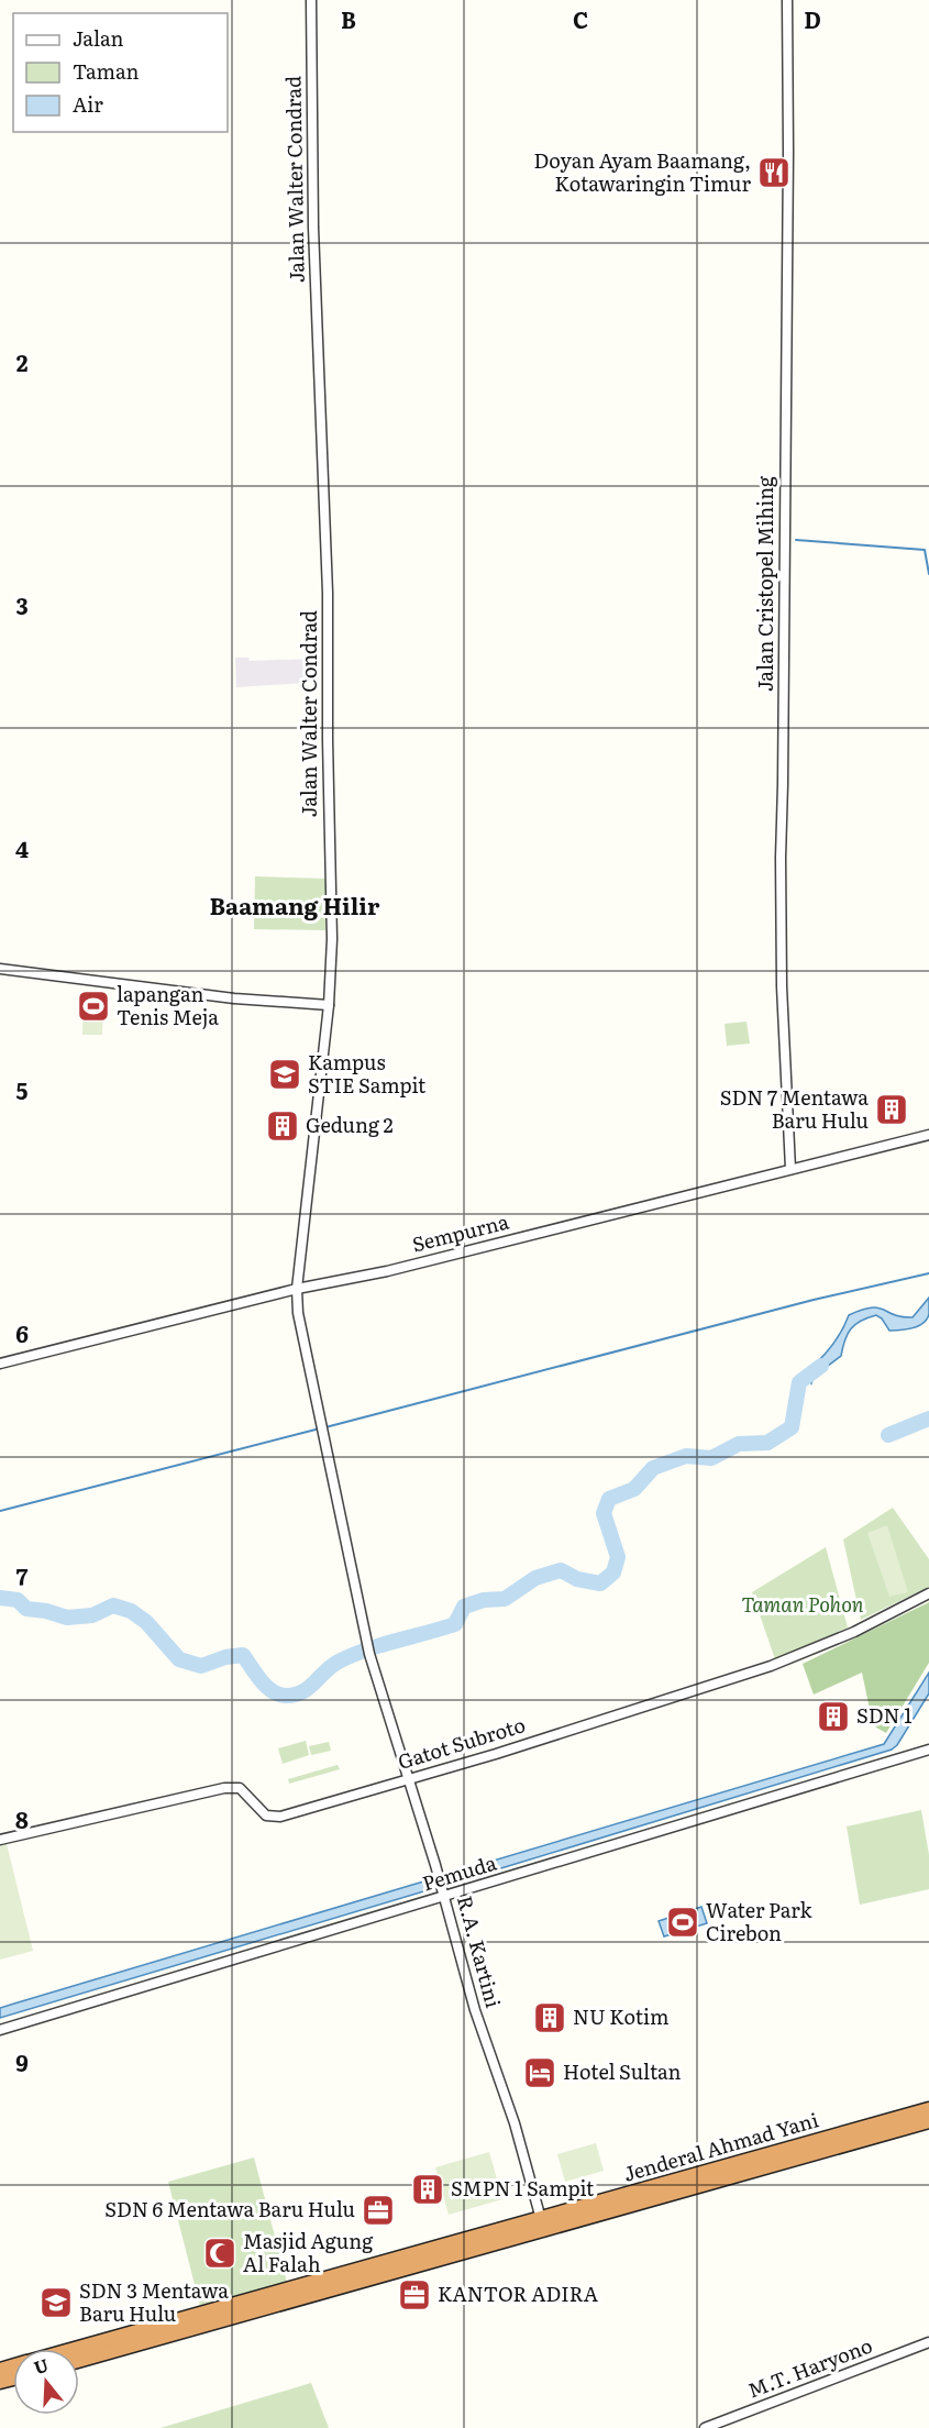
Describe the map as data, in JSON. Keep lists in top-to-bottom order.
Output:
{
  "streets": {
    "highway": ["Jenderal Ahmad Yani"],
    "street": [
      "Jalan Walter Condrad",
      "Jalan Cristopel Mihing",
      "Sempurna",
      "Gatot Subroto",
      "Pemuda",
      "R.A. Kartini",
      "M.T. Haryono"
    ]
  },
  "crossings": [
    ["Jalan Walter Condrad", "Sempurna"],
    ["Jalan Walter Condrad", "R.A. Kartini"],
    ["Jalan Cristopel Mihing", "Sempurna"],
    ["Gatot Subroto", "R.A. Kartini"],
    ["Pemuda", "R.A. Kartini"],
    ["R.A. Kartini", "Jenderal Ahmad Yani"]
  ],
  "districts": ["Baamang Hilir"],
  "parks": ["Taman Pohon"],
  "places": {
    "restaurant": ["Doyan Ayam Baamang, Kotawaringin Timur"],
    "sports": ["lapangan Tenis Meja", "Water Park Cirebon"],
    "school or university": ["Kampus STIE Sampit", "SDN 3 Mentawa Baru Hulu"],
    "building": [
      "SDN 7 Mentawa Baru Hulu",
      "Gedung 2",
      "SDN 1",
      "NU Kotim",
      "SMPN 1 Sampit"
    ],
    "hotel": ["Hotel Sultan"],
    "office": ["SDN 6 Mentawa Baru Hulu", "KANTOR ADIRA"],
    "mosque": ["Masjid Agung Al Falah"]
  },
  "legend": ["Jalan", "Taman", "Air"],
  "north": "top",
  "grid": {
    "columns": ["B", "C", "D"],
    "rows": [
      "2",
      "3",
      "4",
      "5",
      "6",
      "7",
      "8",
      "9"
    ]
  }
}
